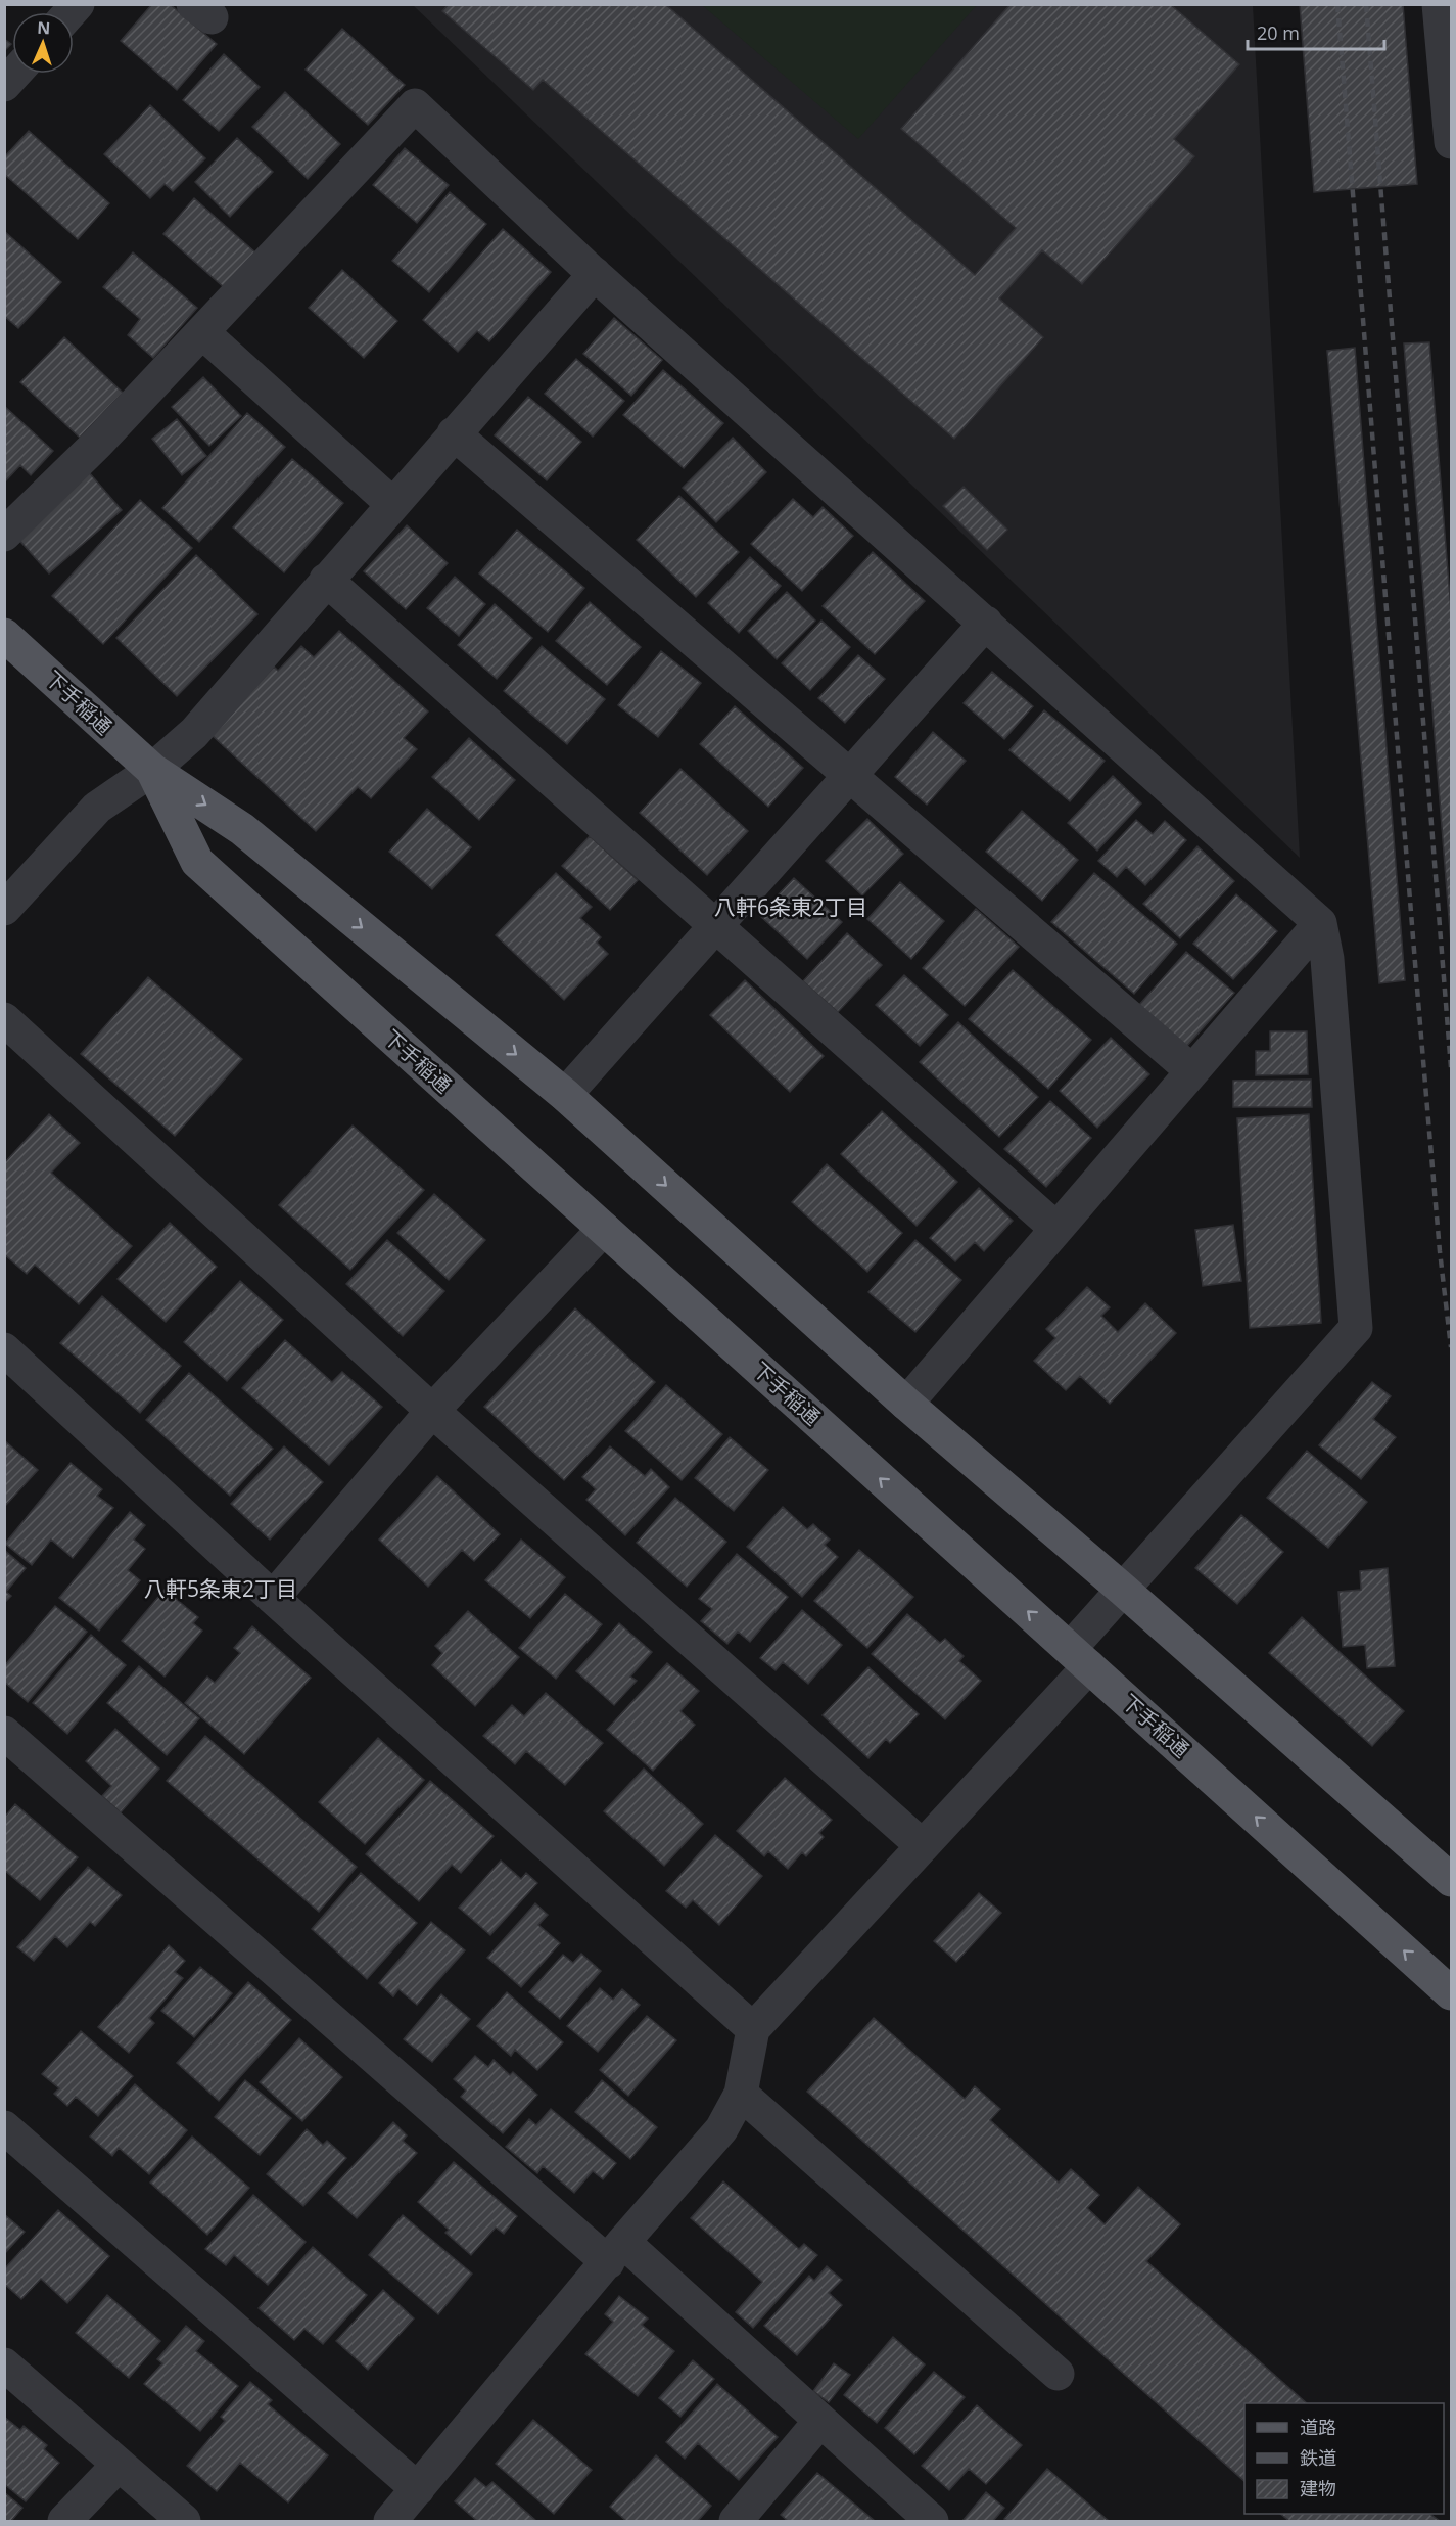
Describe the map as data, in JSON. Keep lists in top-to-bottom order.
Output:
{
  "streets": {
    "main road": ["下手稲通"]
  },
  "districts": ["八軒6条東2丁目", "八軒5条東2丁目"],
  "legend": ["道路", "鉄道", "建物"],
  "scale_bar": "20 m",
  "north": "top"
}
